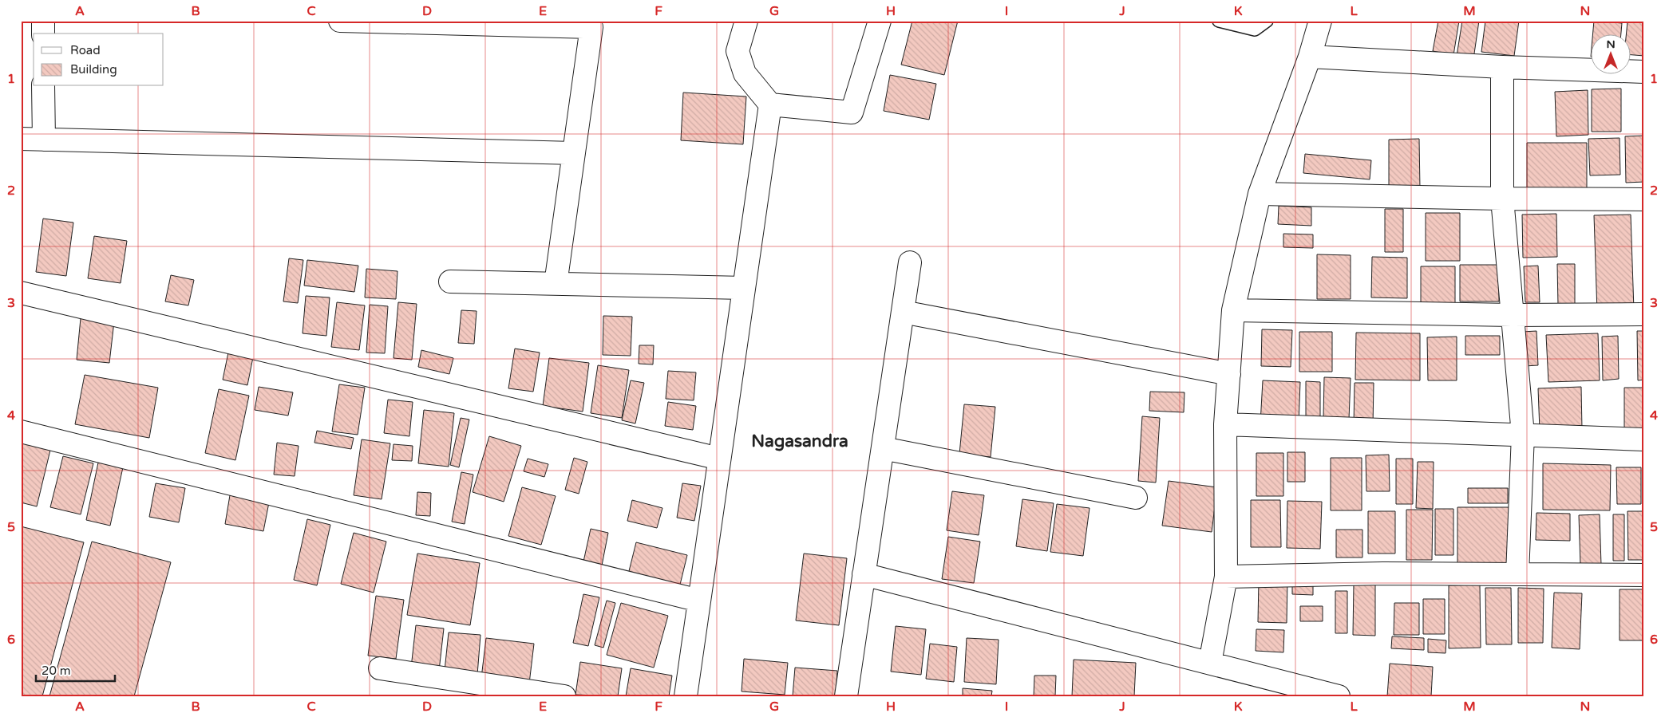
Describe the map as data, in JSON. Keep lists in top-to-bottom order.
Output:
{
  "districts": ["Nagasandra"],
  "legend": ["Road", "Building"],
  "scale_bar": "20 m",
  "north": "top",
  "grid": {
    "columns": [
      "A",
      "B",
      "C",
      "D",
      "E",
      "F",
      "G",
      "H",
      "I",
      "J",
      "K",
      "L",
      "M",
      "N"
    ],
    "rows": [
      "1",
      "2",
      "3",
      "4",
      "5",
      "6"
    ]
  }
}
